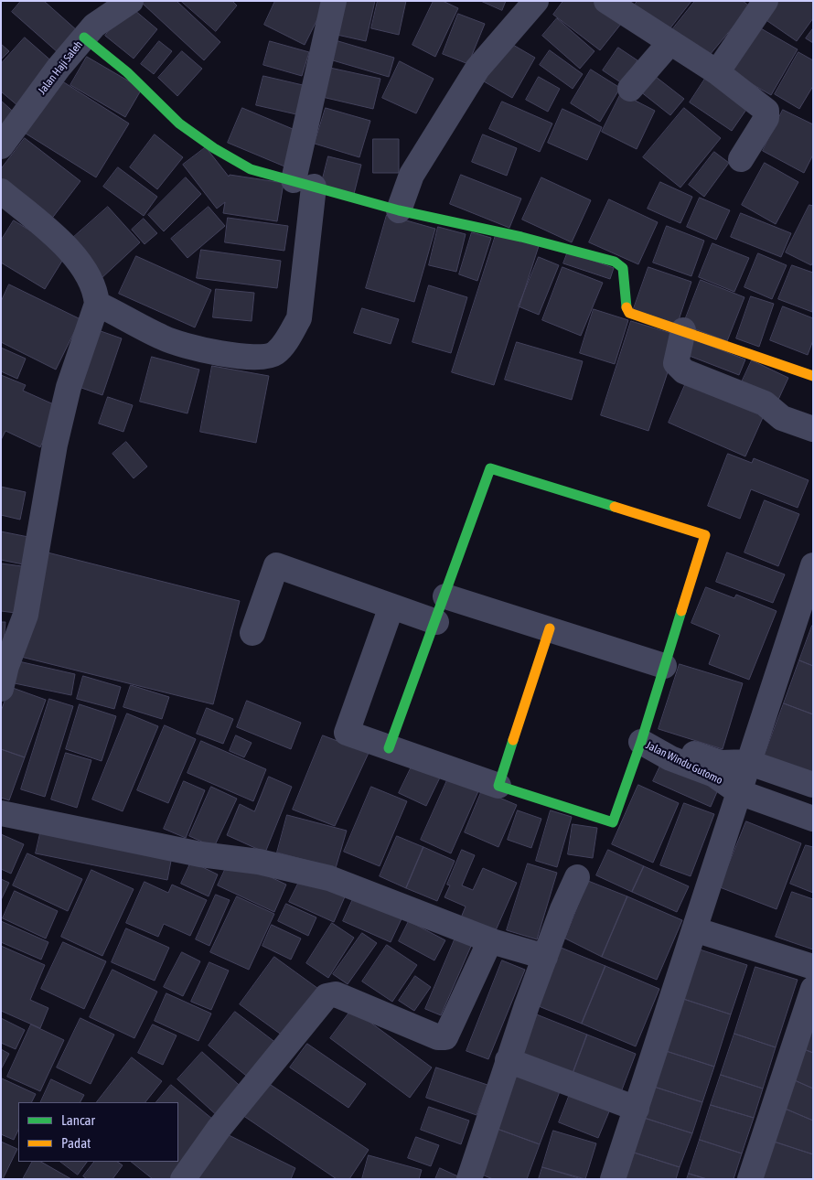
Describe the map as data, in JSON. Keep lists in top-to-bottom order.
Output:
{
  "streets": {
    "street": ["Jalan Haji Saleh", "Jalan Windu Gutomo"]
  },
  "legend": ["Lancar", "Padat"]
}
